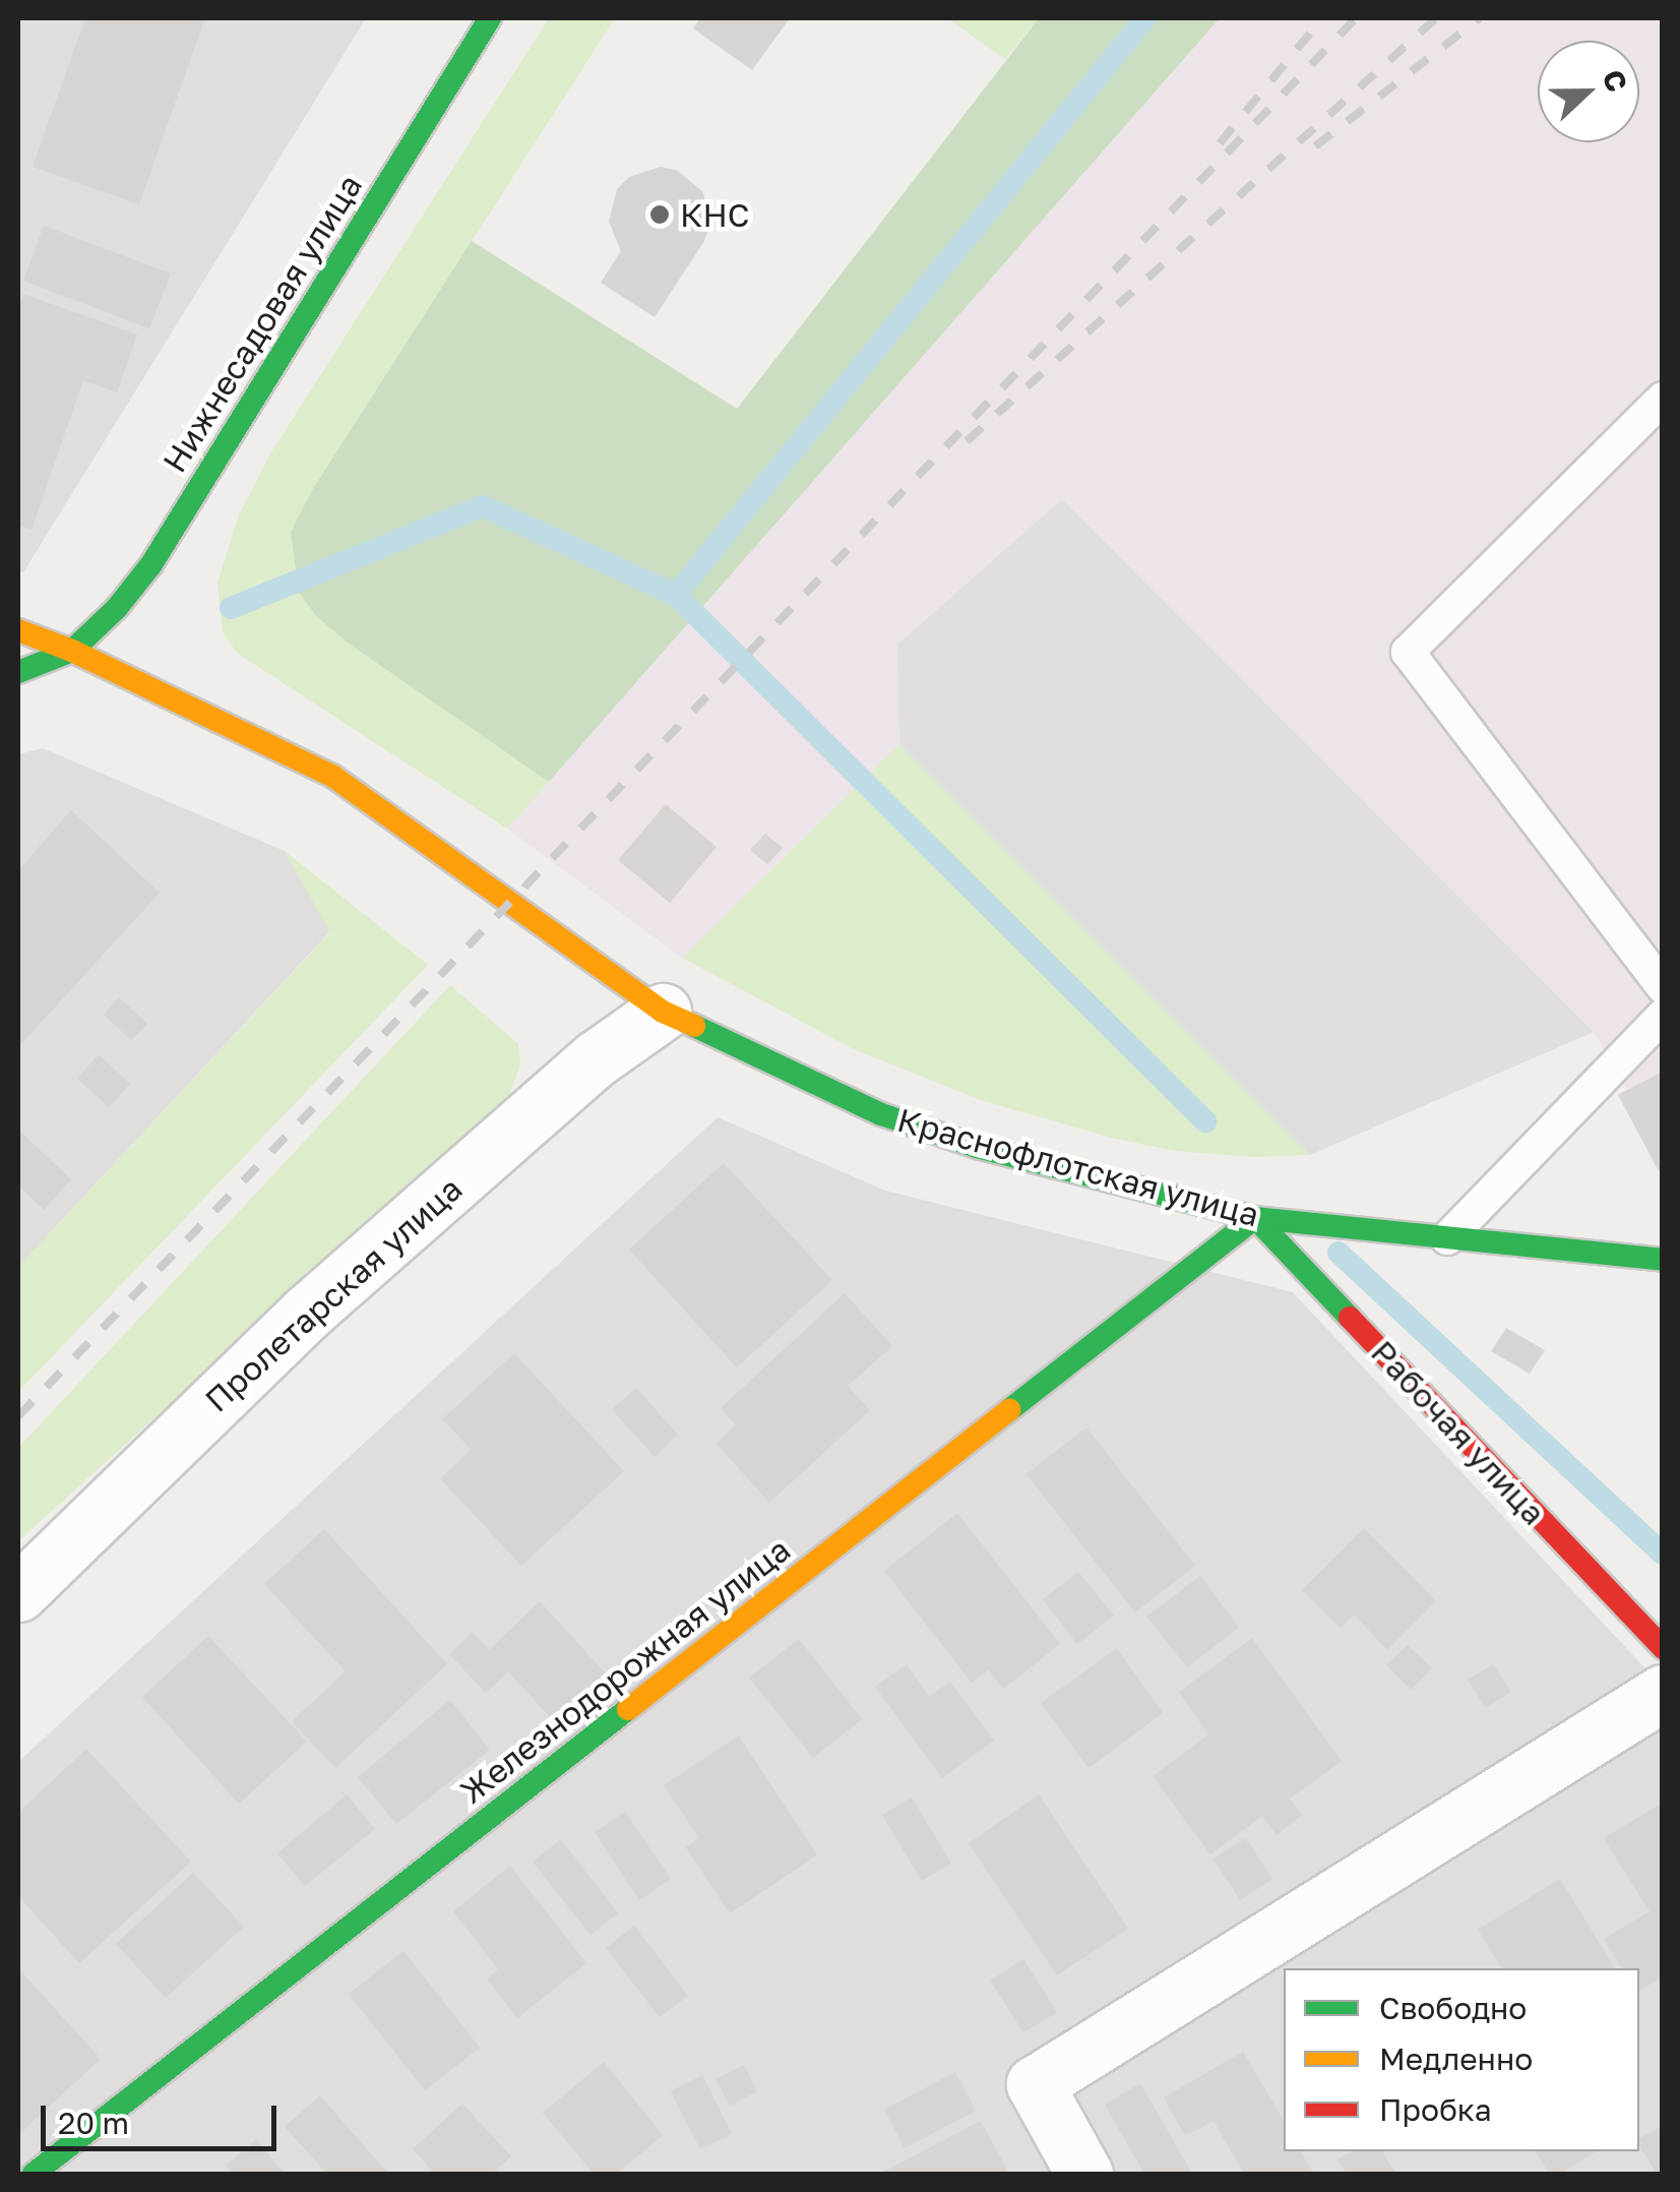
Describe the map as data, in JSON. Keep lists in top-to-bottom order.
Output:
{
  "streets": {
    "street": [
      "Нижнесадовая улица",
      "Краснофлотская улица",
      "Пролетарская улица",
      "Рабочая улица",
      "Железнодорожная улица"
    ]
  },
  "crossings": [
    ["Нижнесадовая улица", "Краснофлотская улица"],
    ["Краснофлотская улица", "Пролетарская улица"],
    ["Краснофлотская улица", "Рабочая улица"],
    ["Краснофлотская улица", "Железнодорожная улица"],
    ["Рабочая улица", "Железнодорожная улица"]
  ],
  "places": ["КНС"],
  "legend": ["Свободно", "Медленно", "Пробка"],
  "scale_bar": "20 m",
  "north": "right"
}
